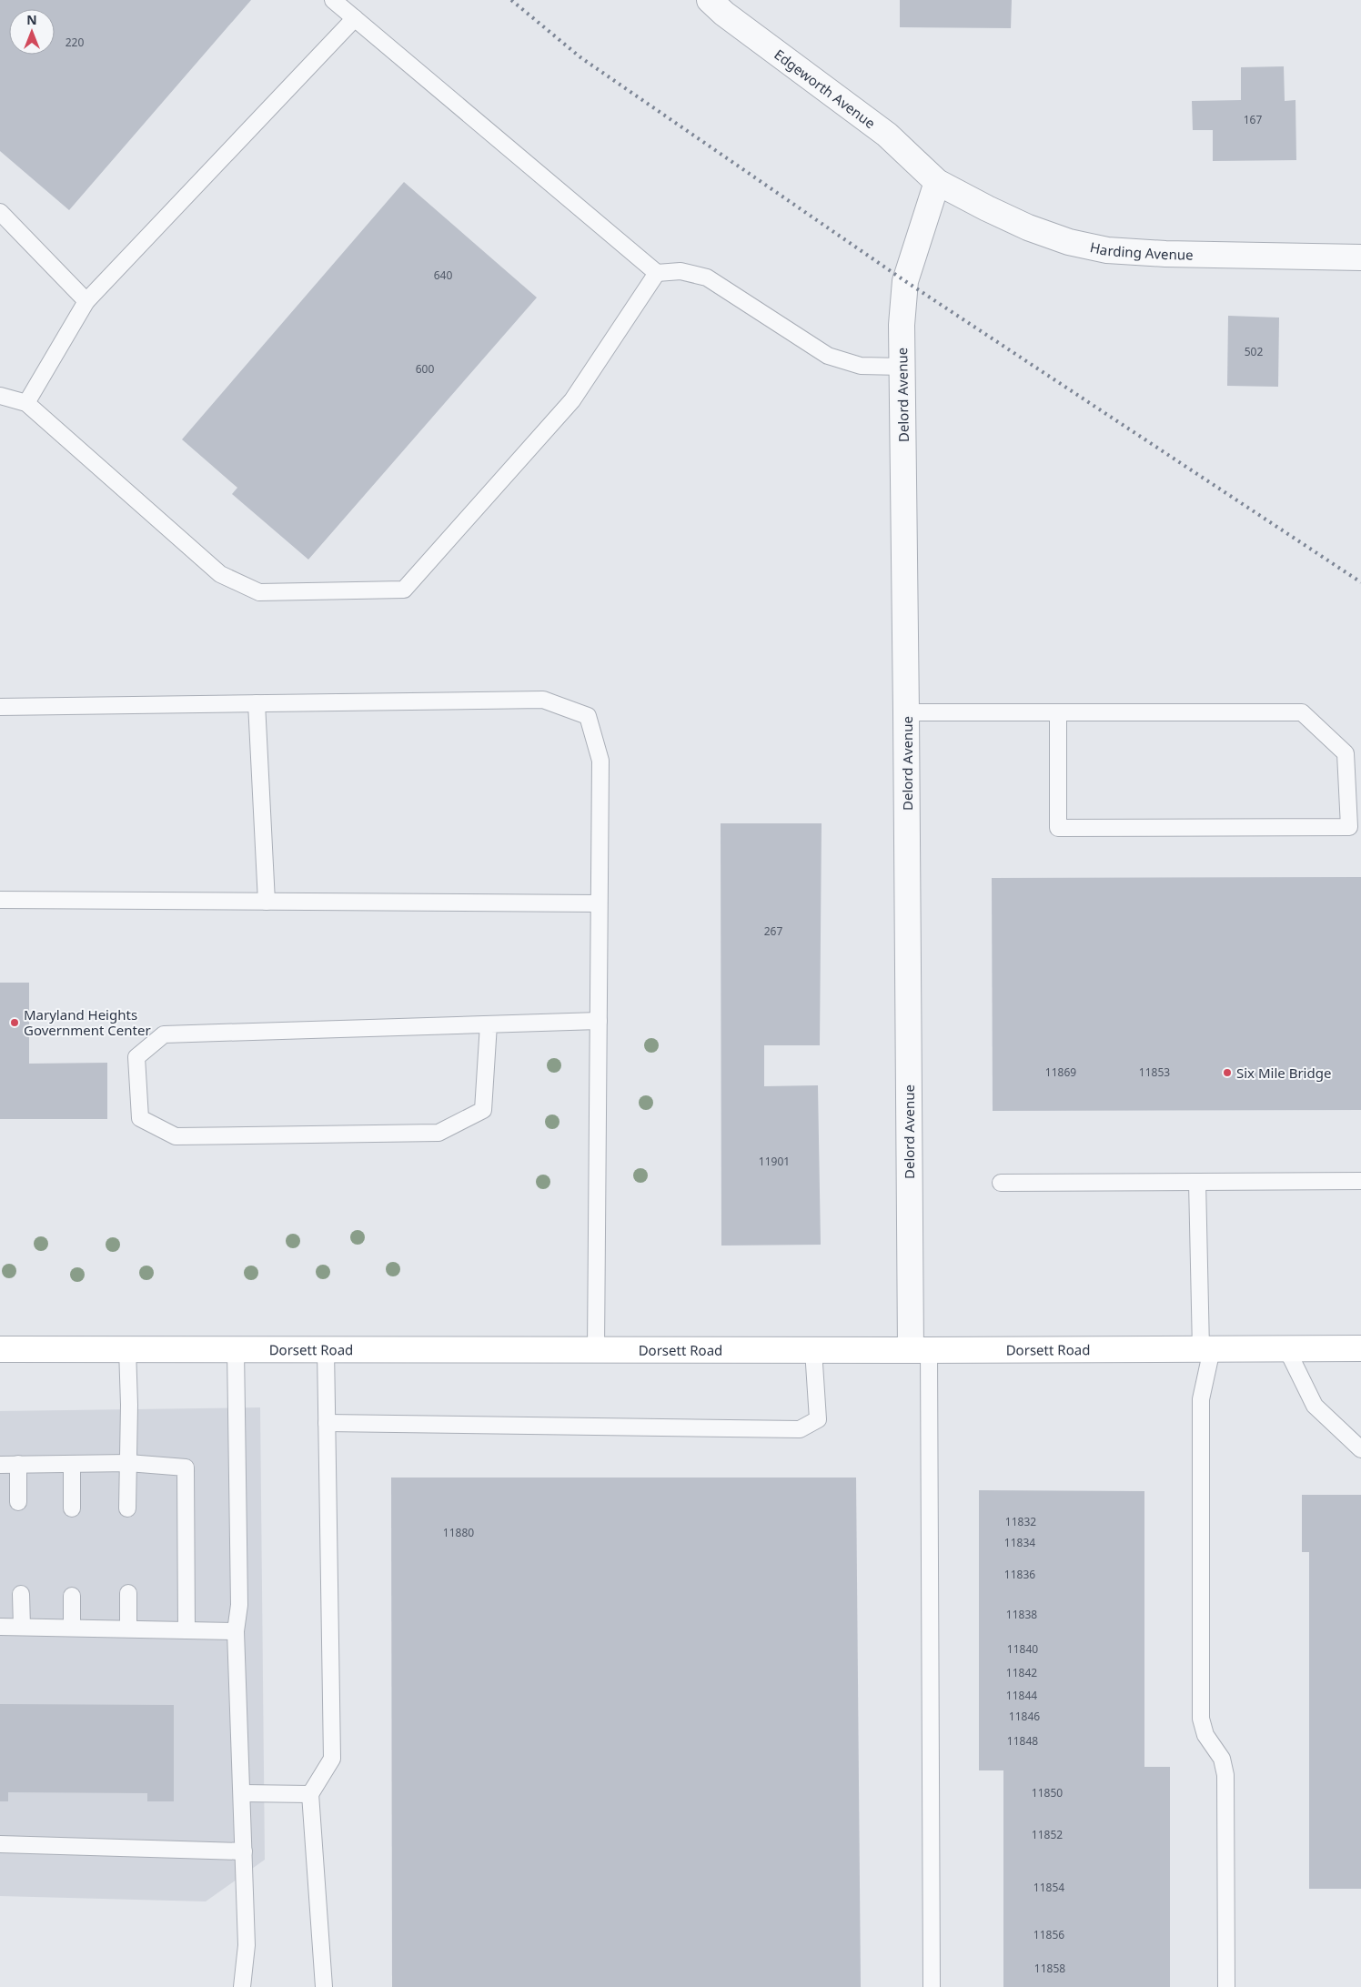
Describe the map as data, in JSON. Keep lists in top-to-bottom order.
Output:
{
  "streets": {
    "main road": ["Dorsett Road"],
    "street": ["Edgeworth Avenue", "Harding Avenue", "Delord Avenue"]
  },
  "crossings": [
    ["Edgeworth Avenue", "Harding Avenue"],
    ["Edgeworth Avenue", "Delord Avenue"],
    ["Harding Avenue", "Delord Avenue"],
    ["Delord Avenue", "Dorsett Road"]
  ],
  "places": ["Maryland Heights Government Center", "Six Mile Bridge"],
  "house_numbers": [
    "220",
    "167",
    "640",
    "502",
    "600",
    "267",
    "11869",
    "11853",
    "11901",
    "11832",
    "11880",
    "11834",
    "11836",
    "11838",
    "11840",
    "11842",
    "11844",
    "11846",
    "11848",
    "11850",
    "11852",
    "11854",
    "11856",
    "11858"
  ],
  "north": "top"
}
